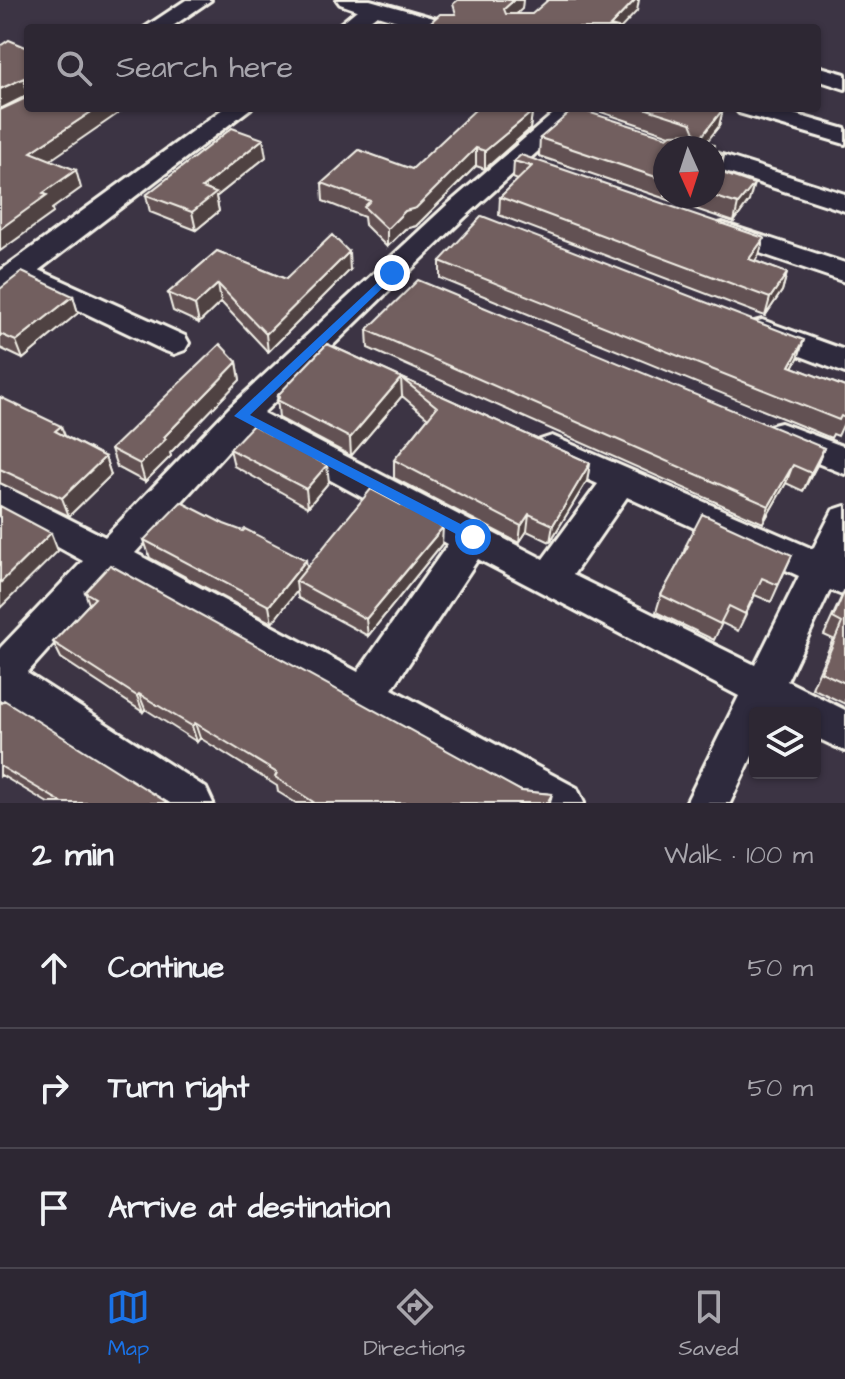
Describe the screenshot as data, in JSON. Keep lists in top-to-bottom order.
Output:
{
  "north": "bottom",
  "page": {
    "search": "Search here",
    "heading": ["2 min", "Walk · 100 m"],
    "list": [
      ["Continue", "50 m"],
      ["Turn right", "50 m"],
      "Arrive at destination"
    ],
    "nav": ["Map", "Directions", "Saved"]
  }
}
